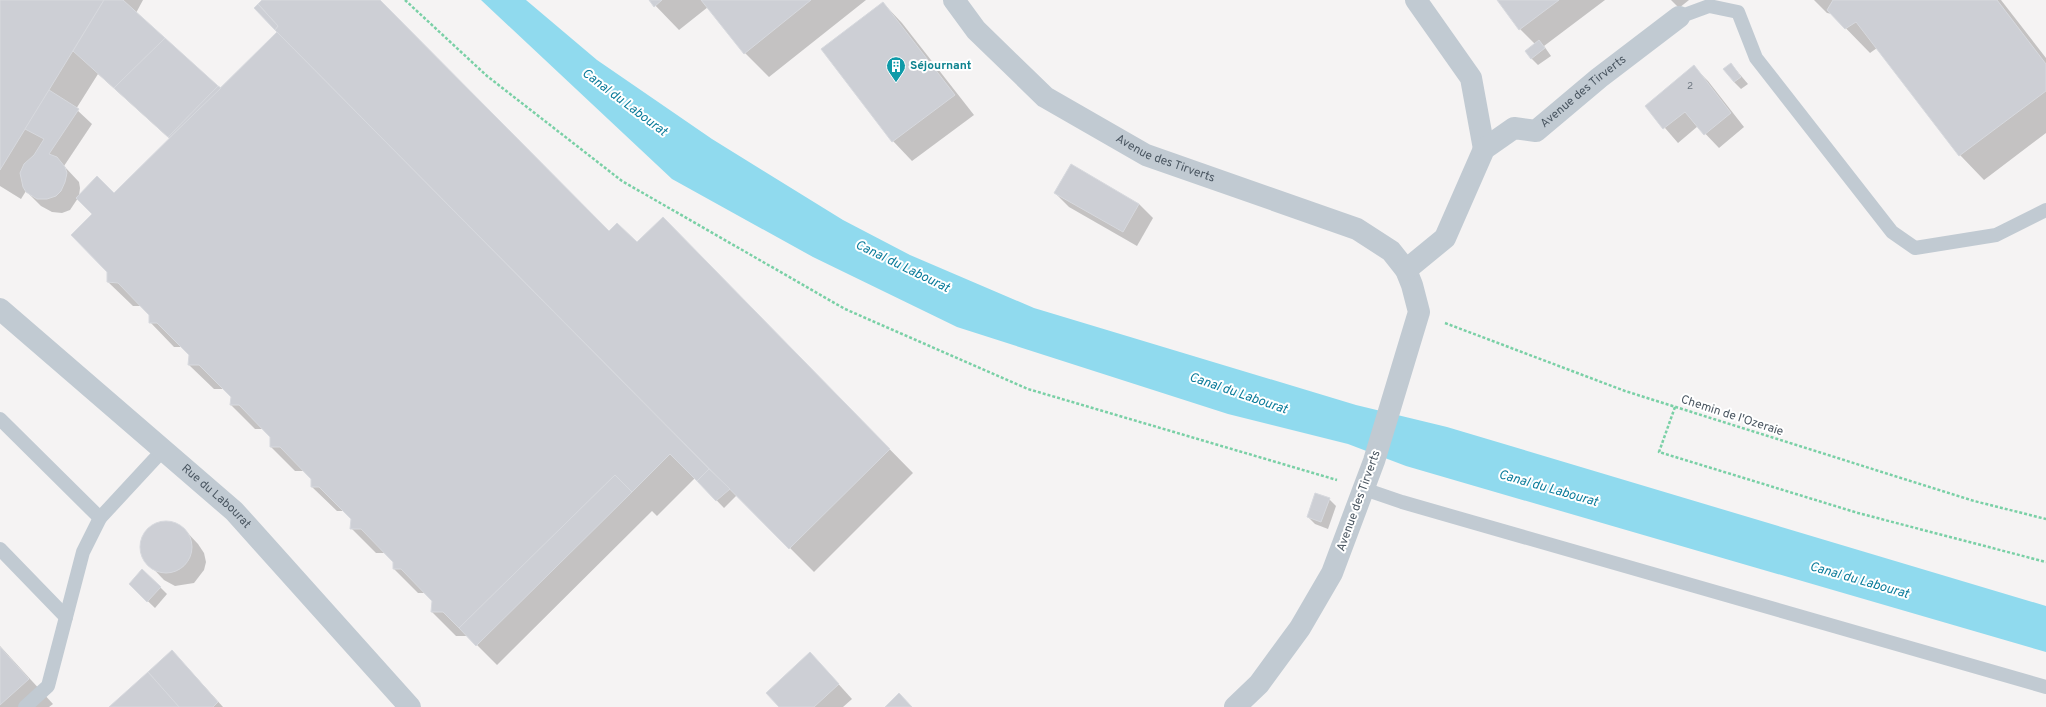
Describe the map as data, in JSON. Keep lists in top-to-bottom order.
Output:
{
  "streets": {
    "street": ["Avenue des Tirverts", "Rue du Labourat"],
    "path": ["Chemin de l'Ozeraie"]
  },
  "crossings": [
    ["Avenue des Tirverts", "Chemin de l'Ozeraie"]
  ],
  "water": ["Canal du Labourat"],
  "places": {
    "building": ["Séjournant"]
  },
  "house_numbers": ["2"]
}
